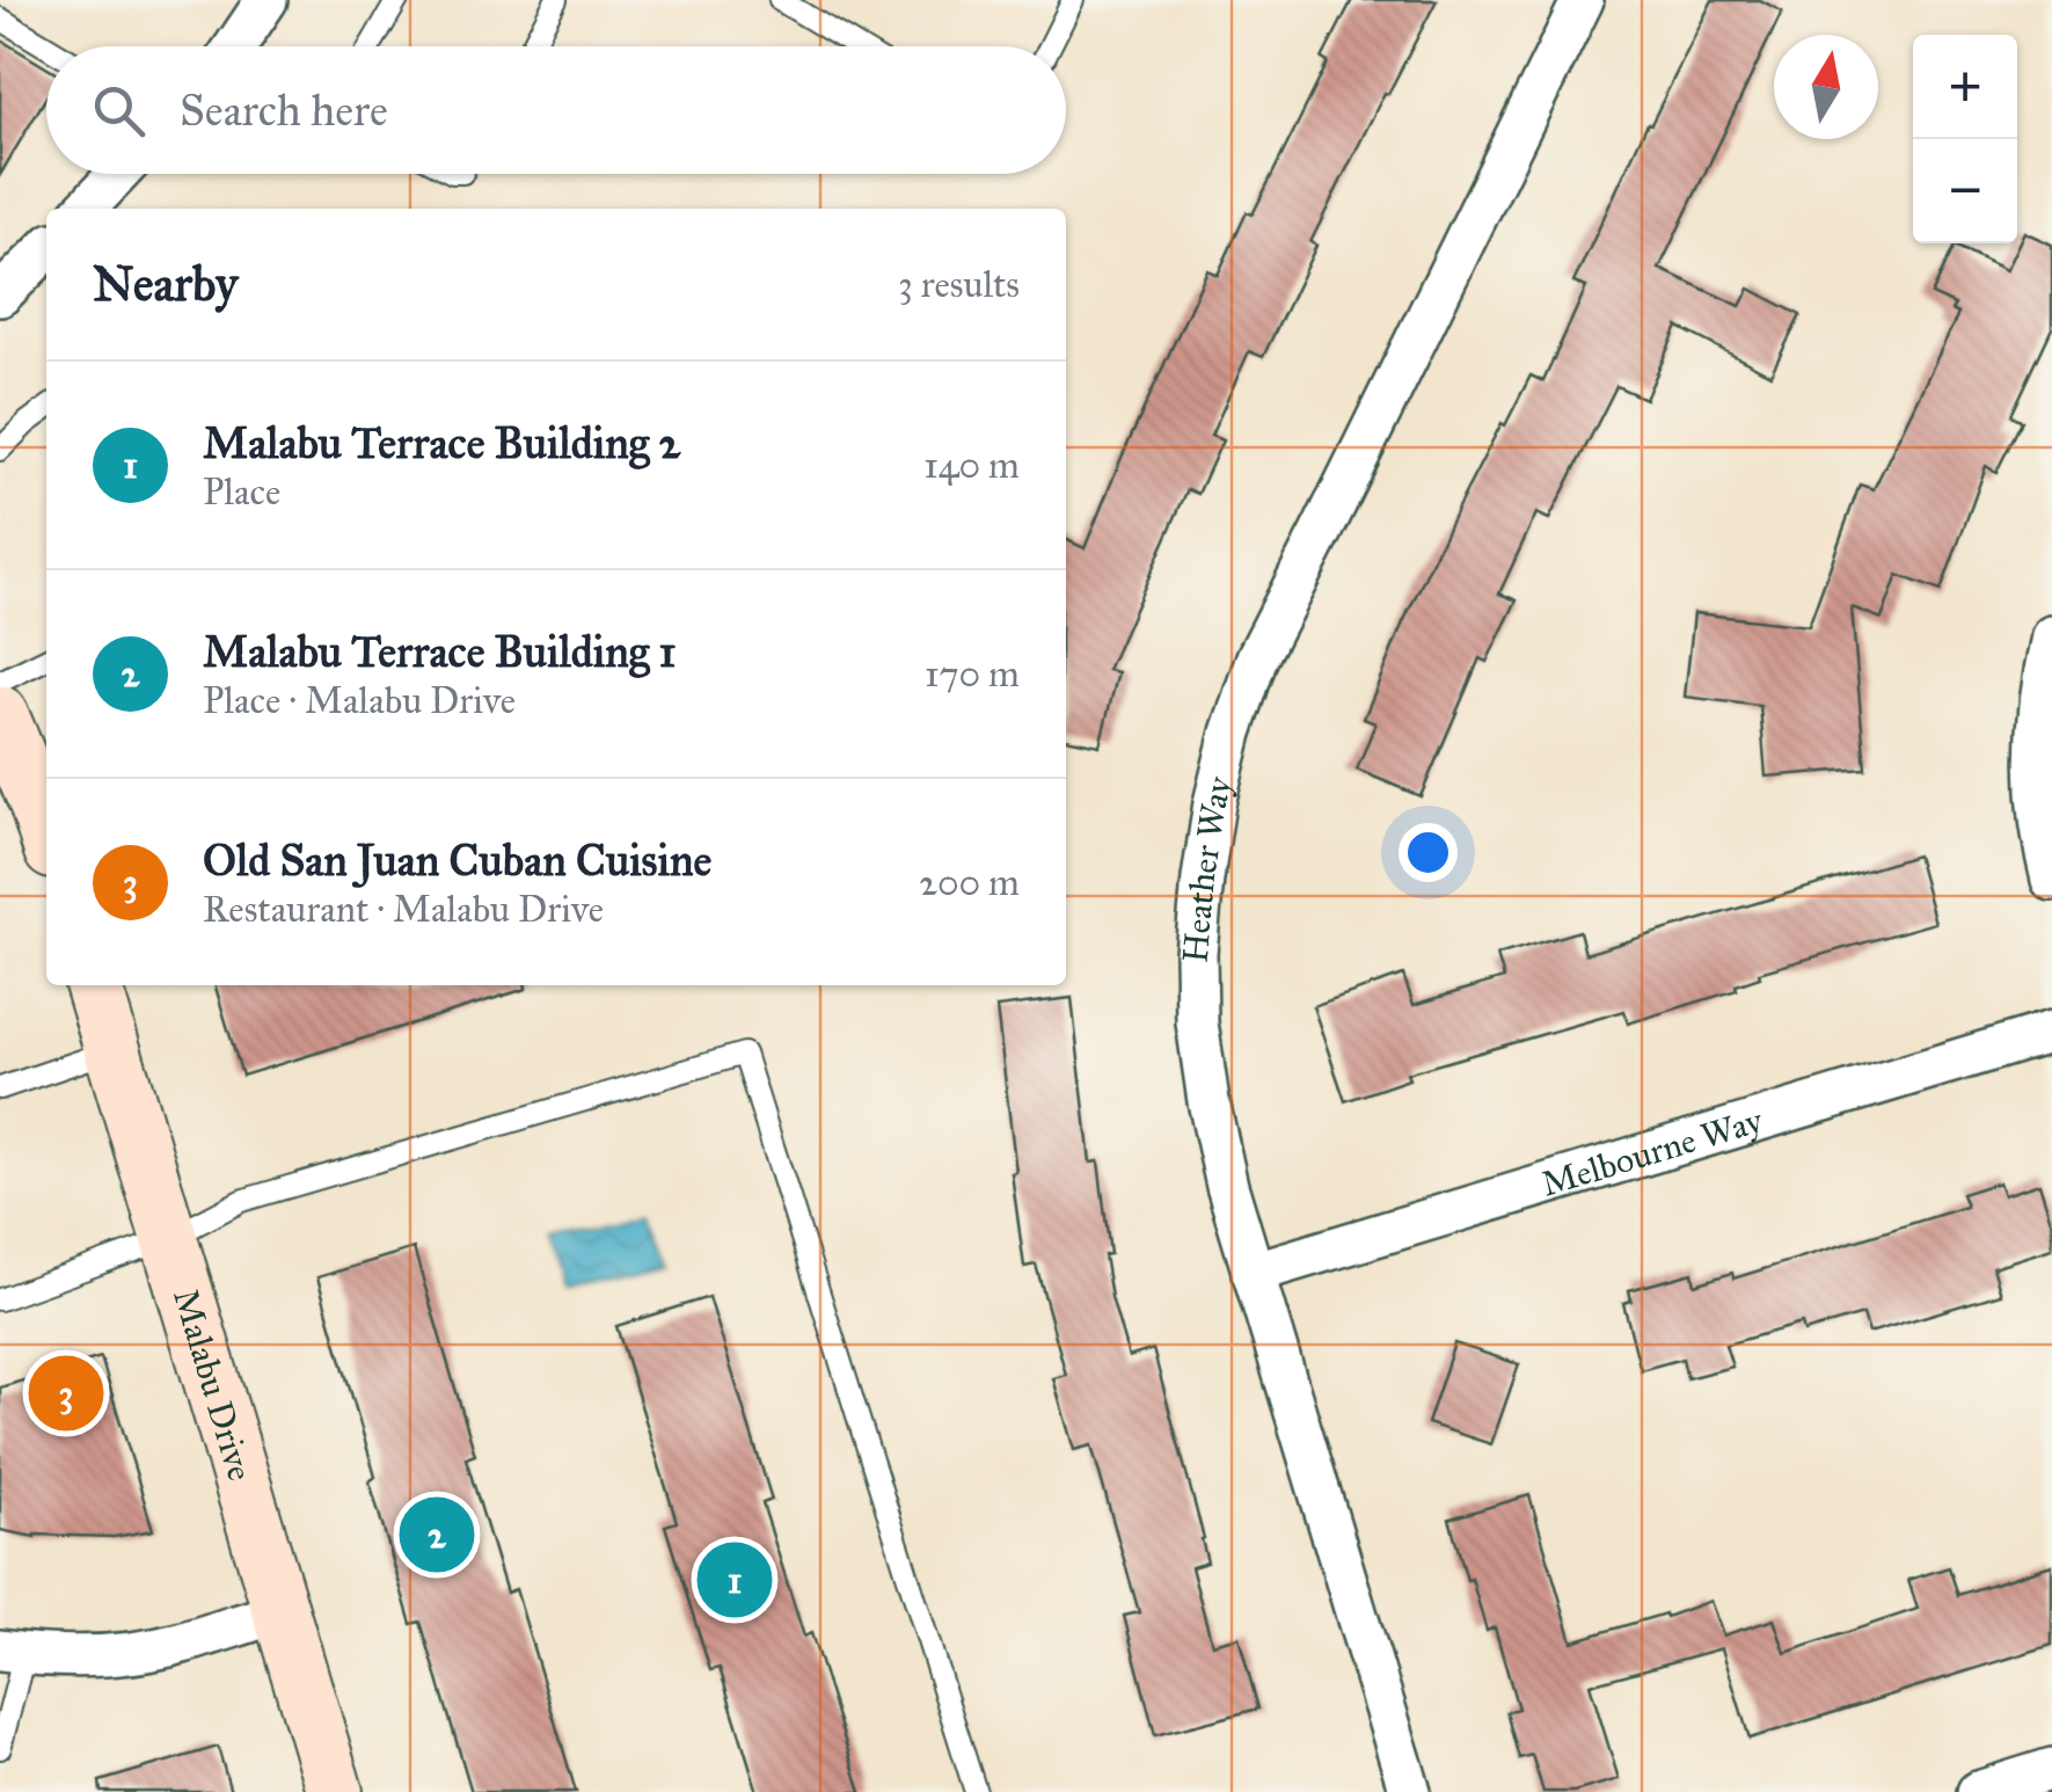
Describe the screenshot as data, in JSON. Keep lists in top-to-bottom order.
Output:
{
  "streets": {
    "street": ["Heather Way", "Melbourne Way", "Malabu Drive"]
  },
  "crossings": [
    ["Heather Way", "Melbourne Way"]
  ],
  "north": "top",
  "page": {
    "map_buttons": ["+", "−"],
    "search": "Search here",
    "heading": ["Nearby", "3 results"],
    "list": [
      {
        "mark": "1",
        "name": "Malabu Terrace Building 2",
        "note": "Place",
        "value": "140 m"
      },
      {
        "mark": "2",
        "name": "Malabu Terrace Building 1",
        "note": "Place · Malabu Drive",
        "value": "170 m"
      },
      {
        "mark": "3",
        "name": "Old San Juan Cuban Cuisine",
        "note": "Restaurant · Malabu Drive",
        "value": "200 m"
      }
    ],
    "pins": ["3", "2", "1"]
  }
}
